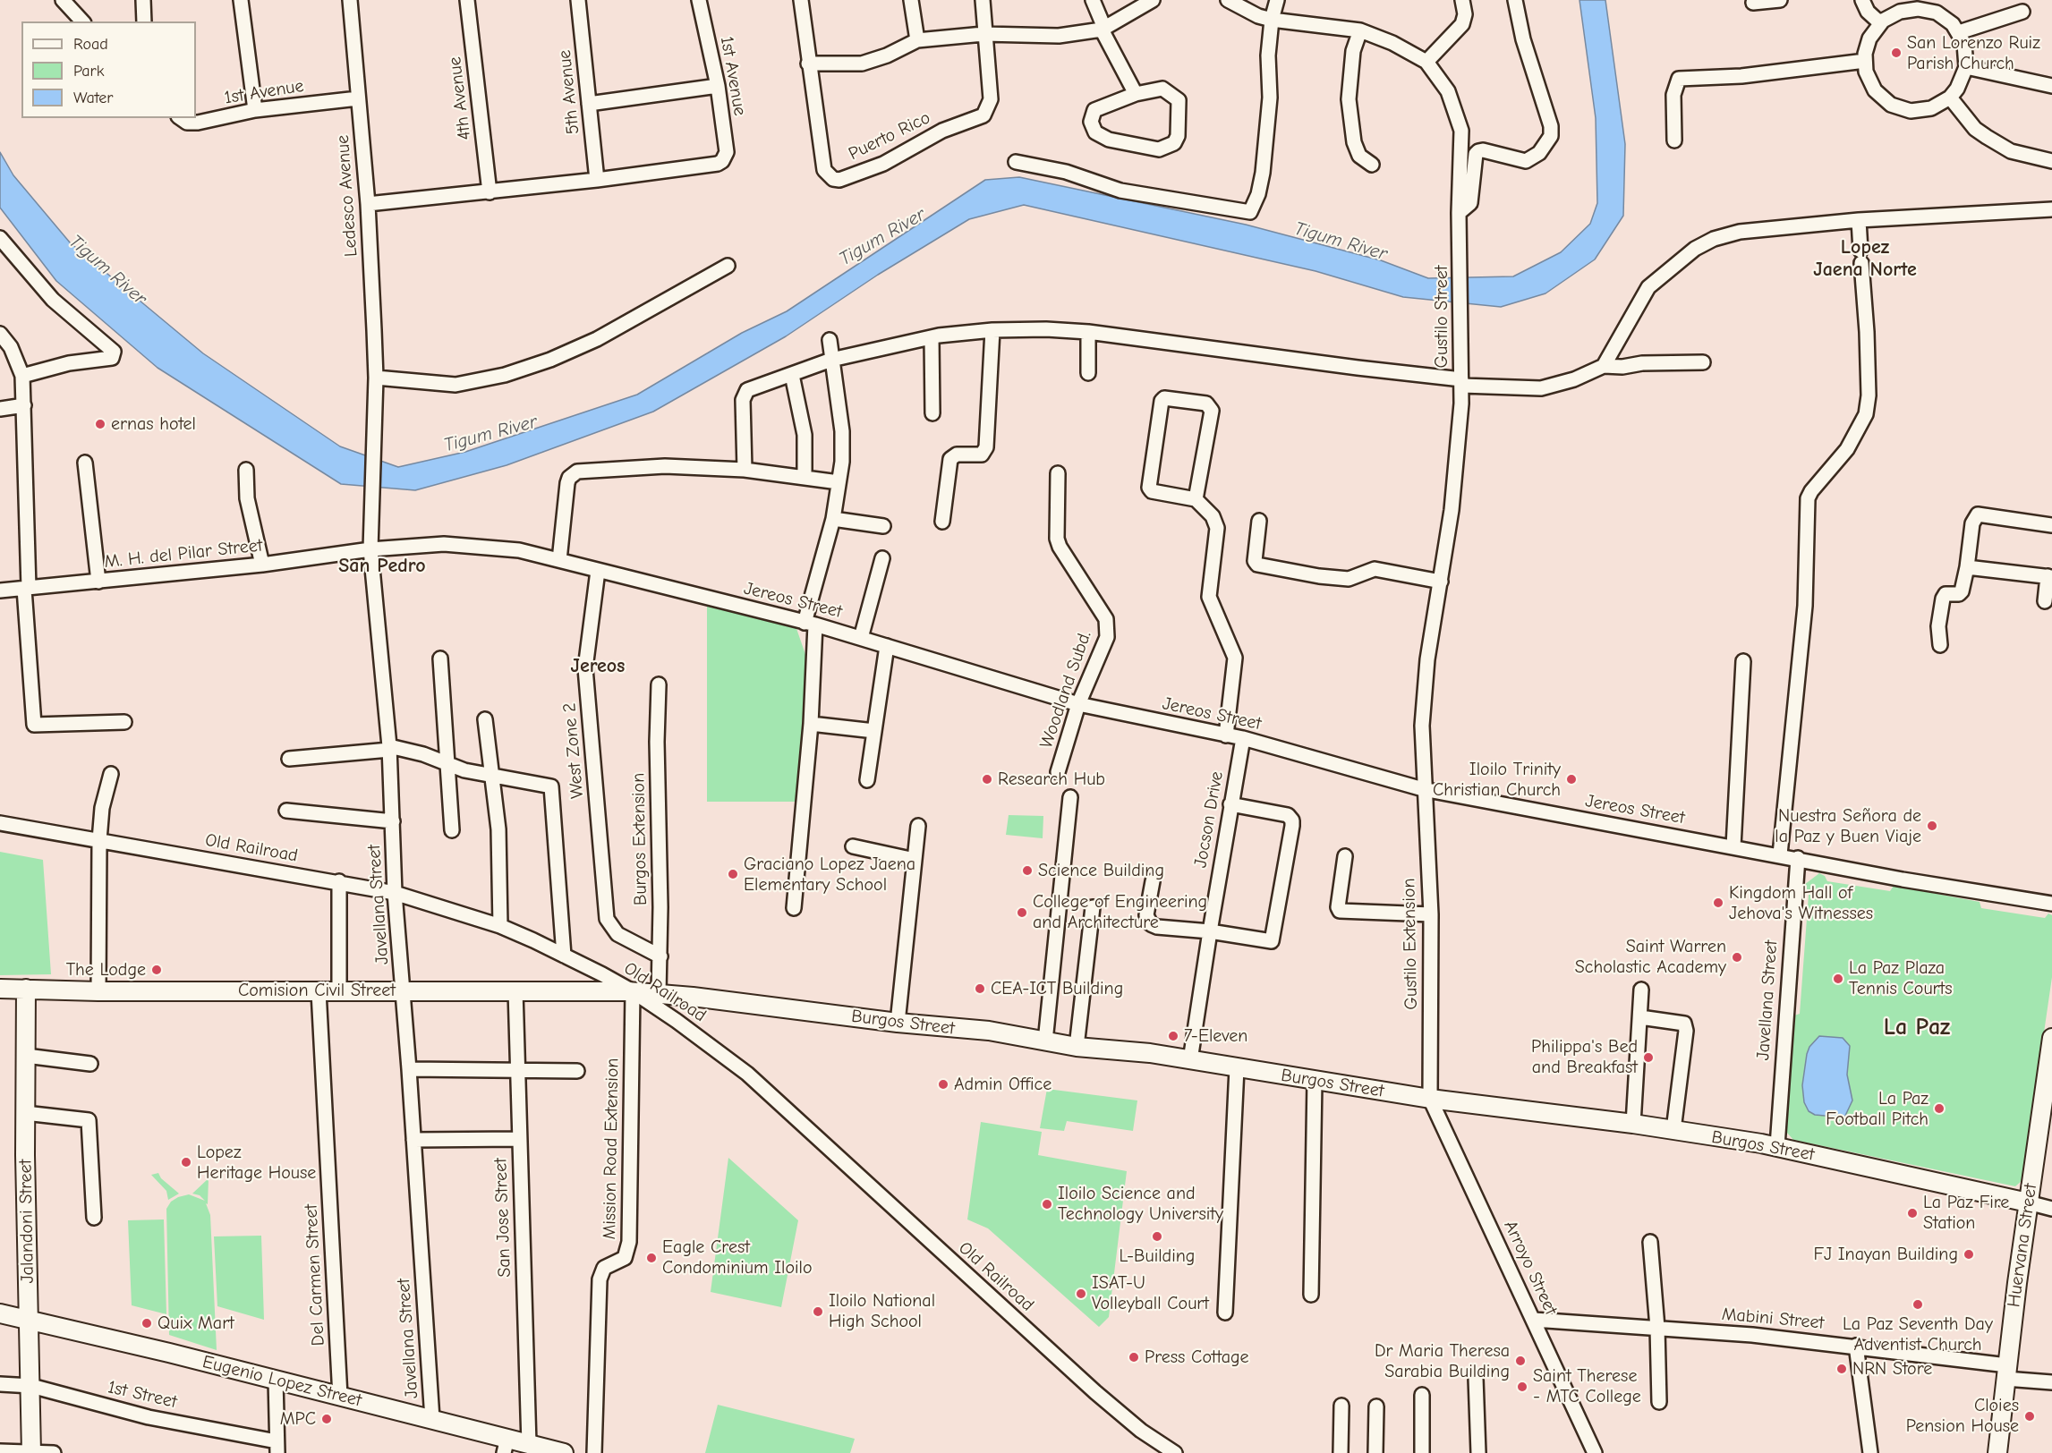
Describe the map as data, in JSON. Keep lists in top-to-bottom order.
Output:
{
  "streets": {
    "main road": [
      "Comision Civil Street",
      "Burgos Street",
      "Jalandoni Street",
      "Huervana Street",
      "Eugenio Lopez Street"
    ],
    "street": [
      "1st Avenue",
      "5th Avenue",
      "4th Avenue",
      "Puerto Rico",
      "Ledesco Avenue",
      "Gustilo Street",
      "M. H. del Pilar Street",
      "Jereos Street",
      "Woodland Subd.",
      "West Zone 2",
      "Jocson Drive",
      "Burgos Extension",
      "Old Railroad",
      "Javellana Street",
      "Gustilo Extension",
      "Mission Road Extension",
      "San Jose Street",
      "Arroyo Street",
      "Del Carmen Street",
      "Mabini Street",
      "1st Street"
    ]
  },
  "crossings": [
    ["1st Avenue", "5th Avenue"],
    ["1st Avenue", "Ledesco Avenue"],
    ["Ledesco Avenue", "Javellana Street"],
    ["Gustilo Street", "Jereos Street"],
    ["Gustilo Street", "Gustilo Extension"],
    ["M. H. del Pilar Street", "Jereos Street"],
    ["M. H. del Pilar Street", "Javellana Street"],
    ["Jereos Street", "Woodland Subd."],
    ["Jereos Street", "West Zone 2"],
    ["Jereos Street", "Jocson Drive"],
    ["Jereos Street", "Javellana Street"],
    ["Jereos Street", "Gustilo Extension"],
    ["West Zone 2", "Burgos Extension"],
    ["Jocson Drive", "Burgos Street"],
    ["Burgos Extension", "Burgos Street"],
    ["Old Railroad", "Javellana Street"],
    ["Old Railroad", "Comision Civil Street"],
    ["Old Railroad", "Burgos Street"],
    ["Old Railroad", "Mission Road Extension"],
    ["Javellana Street", "Comision Civil Street"],
    ["Javellana Street", "Burgos Street"],
    ["Javellana Street", "Eugenio Lopez Street"],
    ["Gustilo Extension", "Burgos Street"],
    ["Gustilo Extension", "Arroyo Street"],
    ["Comision Civil Street", "Burgos Street"],
    ["Comision Civil Street", "Mission Road Extension"],
    ["Comision Civil Street", "San Jose Street"],
    ["Comision Civil Street", "Jalandoni Street"],
    ["Comision Civil Street", "Del Carmen Street"],
    ["Burgos Street", "Mission Road Extension"],
    ["Burgos Street", "Huervana Street"],
    ["Burgos Street", "Arroyo Street"],
    ["San Jose Street", "Eugenio Lopez Street"],
    ["Jalandoni Street", "Eugenio Lopez Street"],
    ["Jalandoni Street", "1st Street"],
    ["Huervana Street", "Mabini Street"],
    ["Arroyo Street", "Mabini Street"],
    ["Del Carmen Street", "Eugenio Lopez Street"]
  ],
  "districts": [
    "Lopez Jaena Norte",
    "San Pedro",
    "Jereos",
    "La Paz"
  ],
  "water": ["Tigum River"],
  "places": [
    "San Lorenzo Ruiz Parish Church",
    "ernas hotel",
    "Research Hub",
    "Iloilo Trinity Christian Church",
    "Nuestra Señora de la Paz y Buen Viaje",
    "Science Building",
    "Graciano Lopez Jaena Elementary School",
    "Kingdom Hall of Jehova's Witnesses",
    "College of Engineering and Architecture",
    "Saint Warren Scholastic Academy",
    "The Lodge",
    "La Paz Plaza Tennis Courts",
    "CEA-ICT Building",
    "7-Eleven",
    "Philippa's Bed and Breakfast",
    "Admin Office",
    "La Paz Football Pitch",
    "Lopez Heritage House",
    "Iloilo Science and Technology University",
    "La Paz Fire Station",
    "L-Building",
    "FJ Inayan Building",
    "Eagle Crest Condominium Iloilo",
    "ISAT-U Volleyball Court",
    "La Paz Seventh Day Adventist Church",
    "Iloilo National High School",
    "Quix Mart",
    "Press Cottage",
    "Dr Maria Theresa Sarabia Building",
    "NRN Store",
    "Saint Therese - MTC College",
    "Cloies Pension House",
    "MPC"
  ],
  "legend": ["Road", "Park", "Water"]
}
